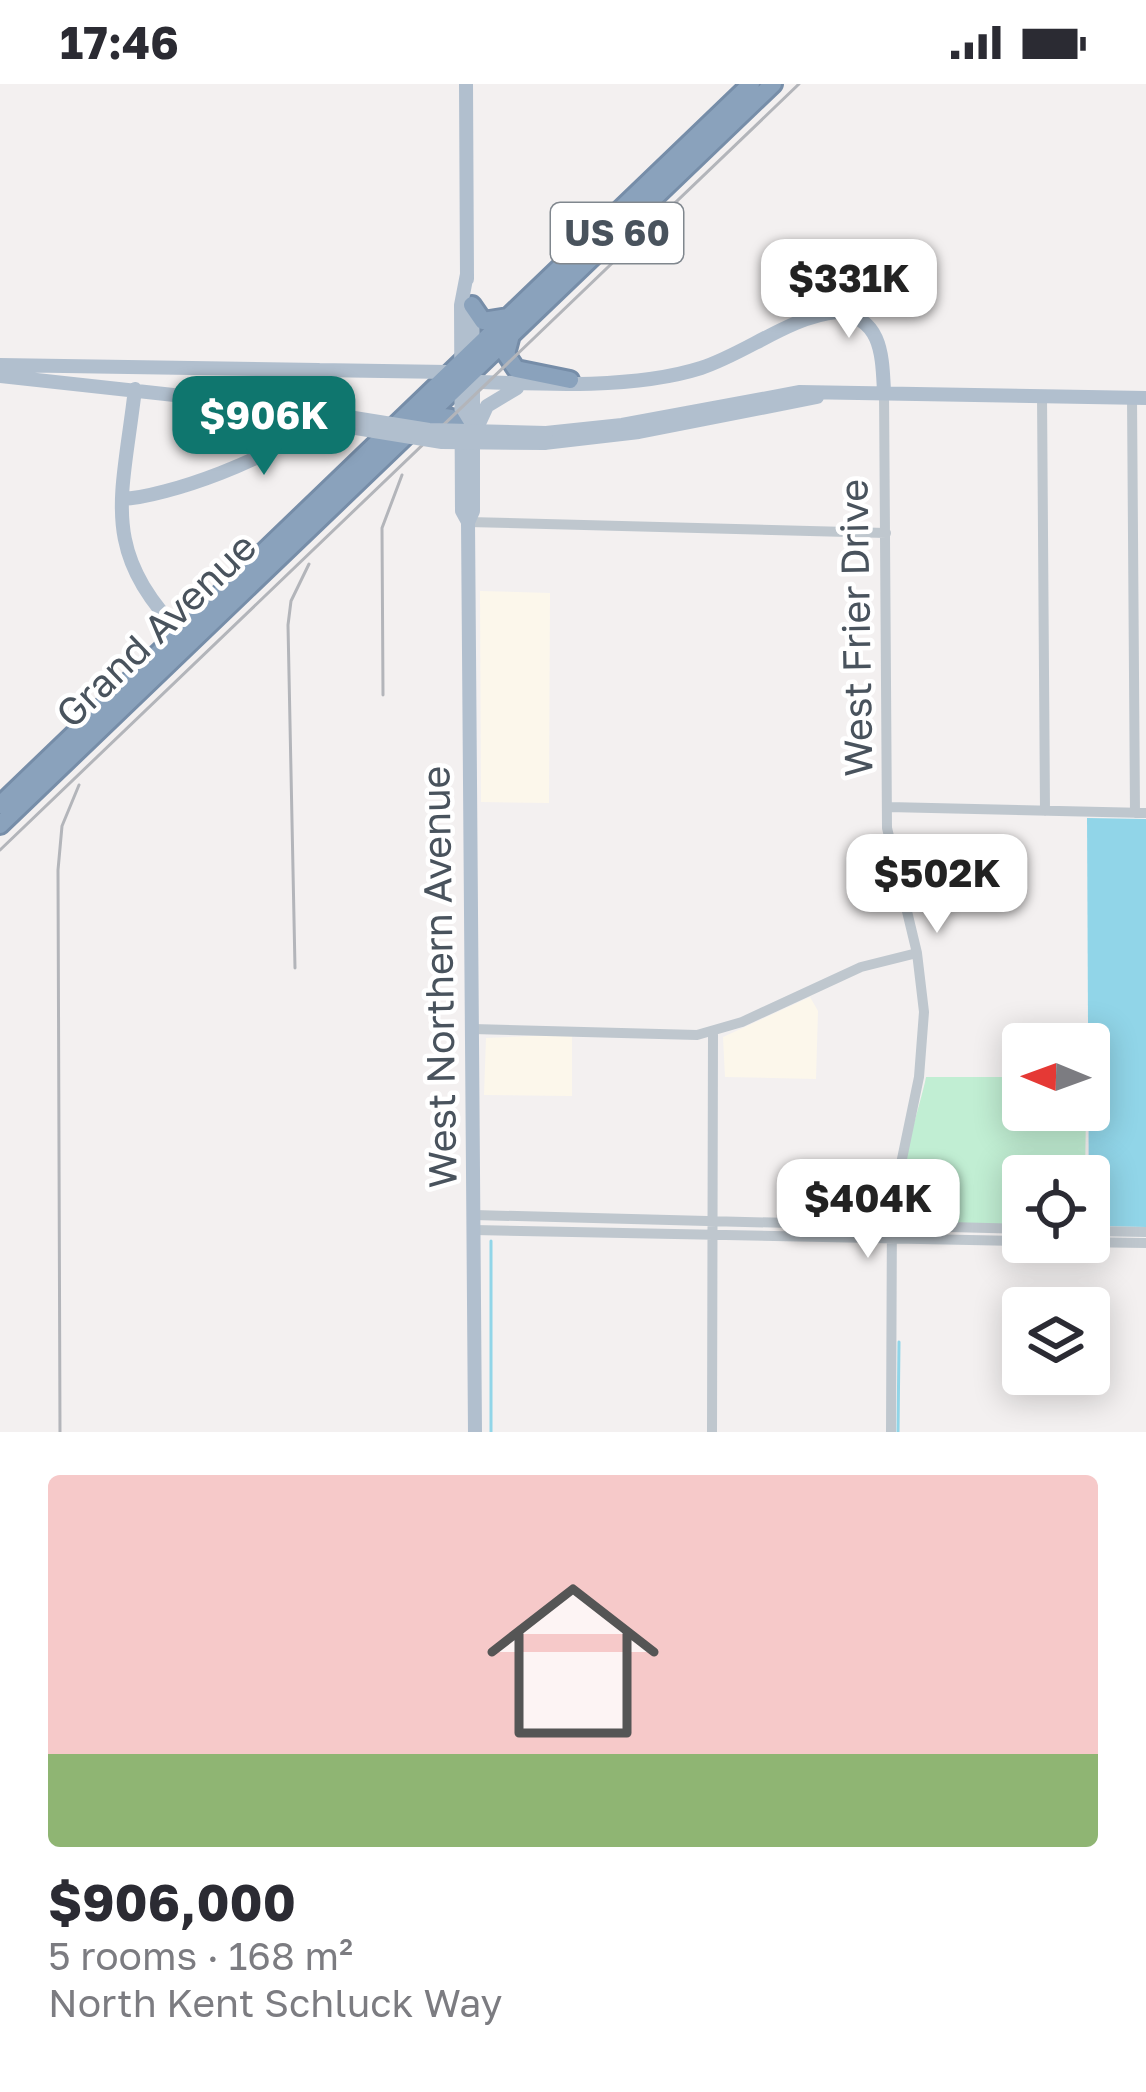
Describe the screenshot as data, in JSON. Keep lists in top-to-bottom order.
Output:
{
  "streets": {
    "highway": ["US 60", "Grand Avenue"],
    "main road": ["West Northern Avenue"],
    "street": ["West Frier Drive"]
  },
  "crossings": [
    ["Grand Avenue", "West Northern Avenue"]
  ],
  "north": "left",
  "page": {
    "status": "17:46",
    "price": [
      "$331K",
      "$906K",
      "$502K",
      "$404K"
    ],
    "list": [
      {
        "name": "$906,000",
        "note": "5 rooms · 168 m² · North Kent Schluck Way"
      }
    ]
  }
}
